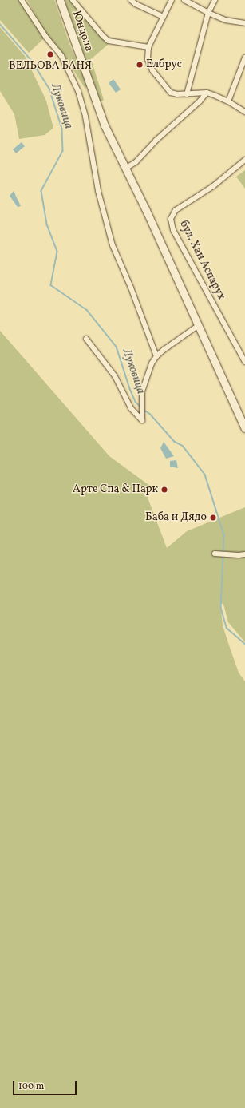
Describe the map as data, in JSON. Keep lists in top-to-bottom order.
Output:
{
  "streets": {
    "main road": ["Юндола"],
    "street": ["бул. Хан Аспарух"]
  },
  "water": ["Луковица"],
  "places": [
    "ВЕЛЬОВА БАНЯ",
    "Елбрус",
    "Арте Спа & Парк",
    "Баба и Дядо"
  ],
  "scale_bar": "100 m"
}
